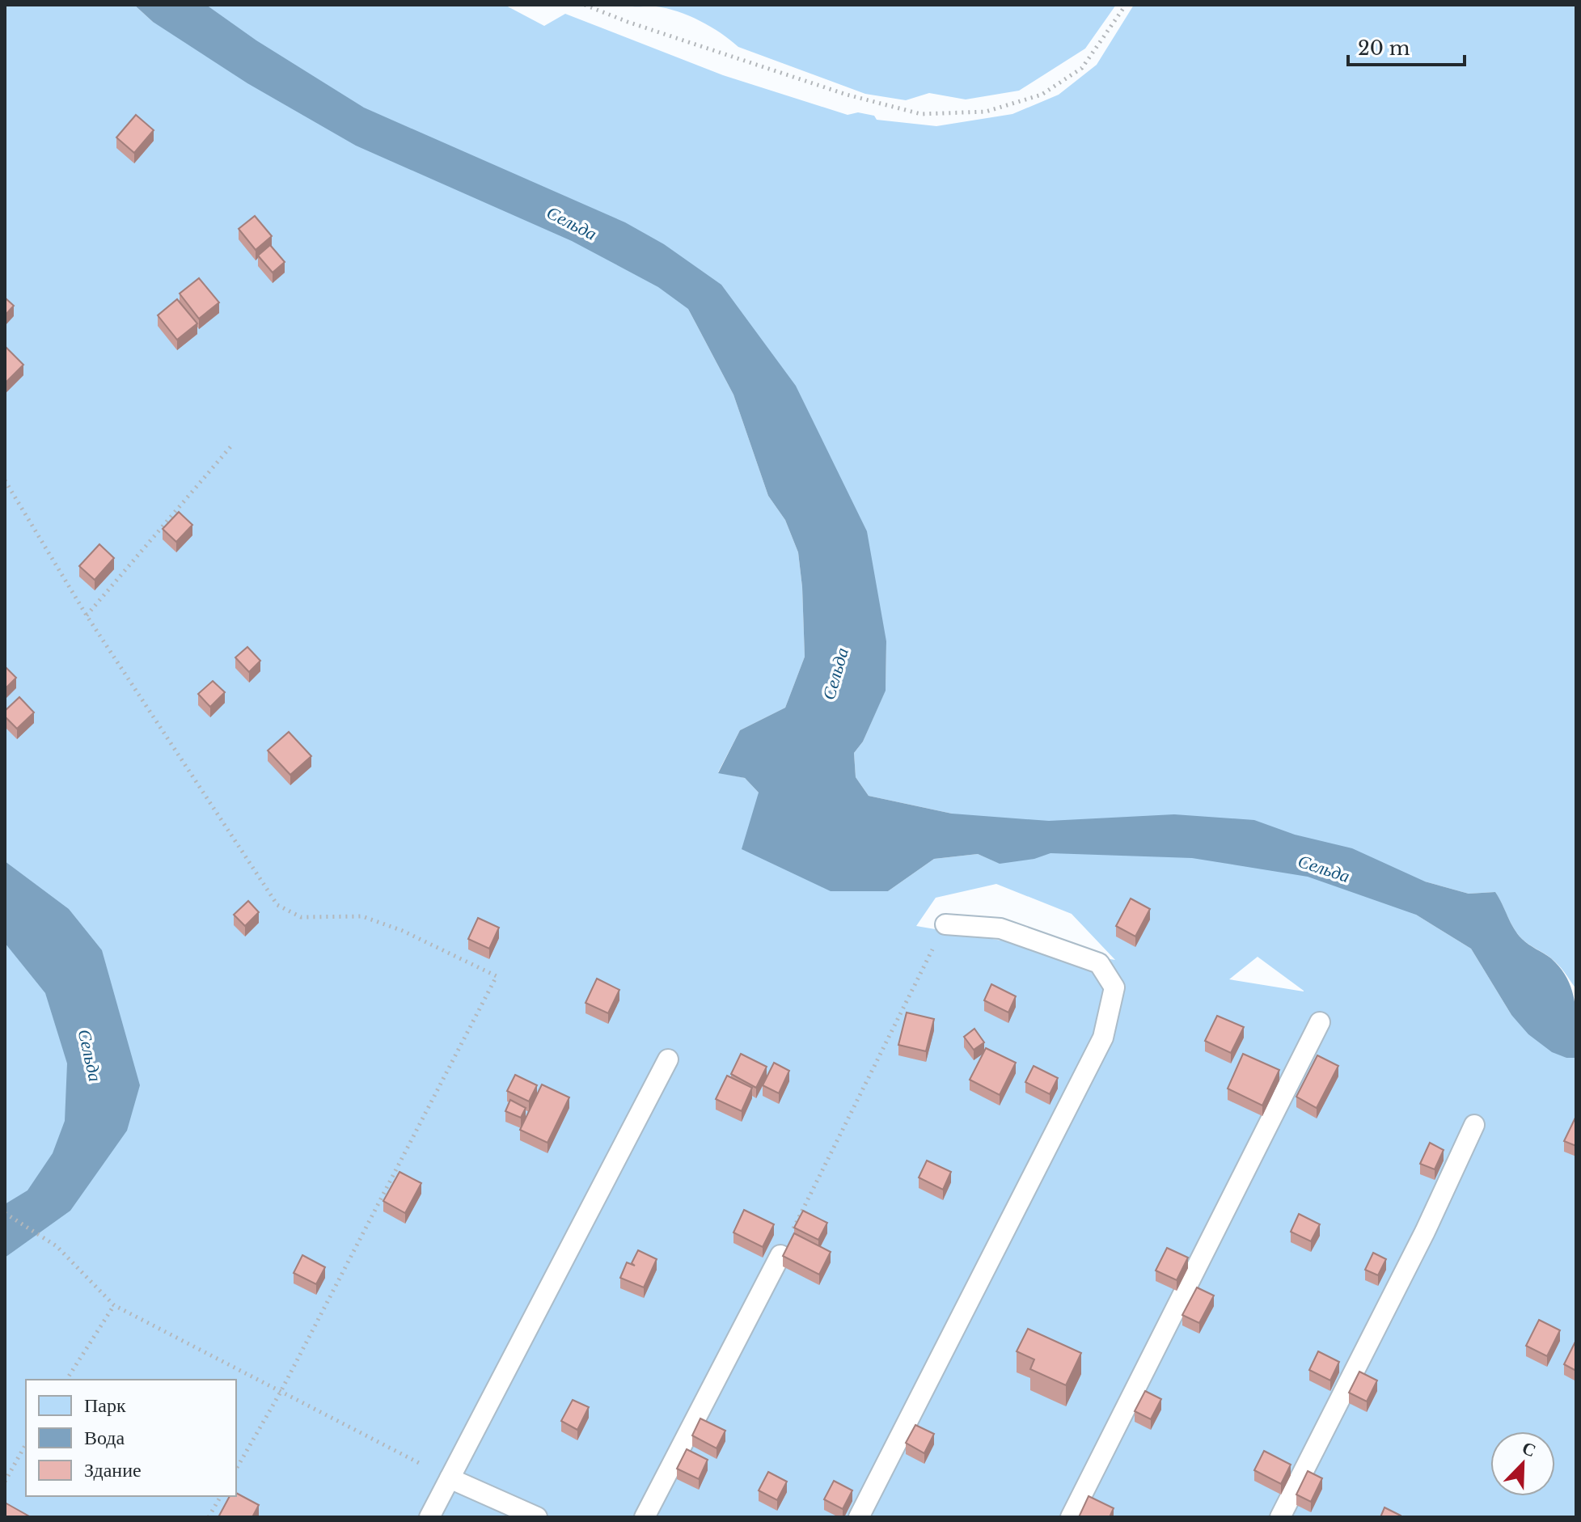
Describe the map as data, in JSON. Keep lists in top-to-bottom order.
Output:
{
  "water": ["Сельда"],
  "legend": ["Парк", "Вода", "Здание"],
  "scale_bar": "20 m",
  "north": "top right"
}
